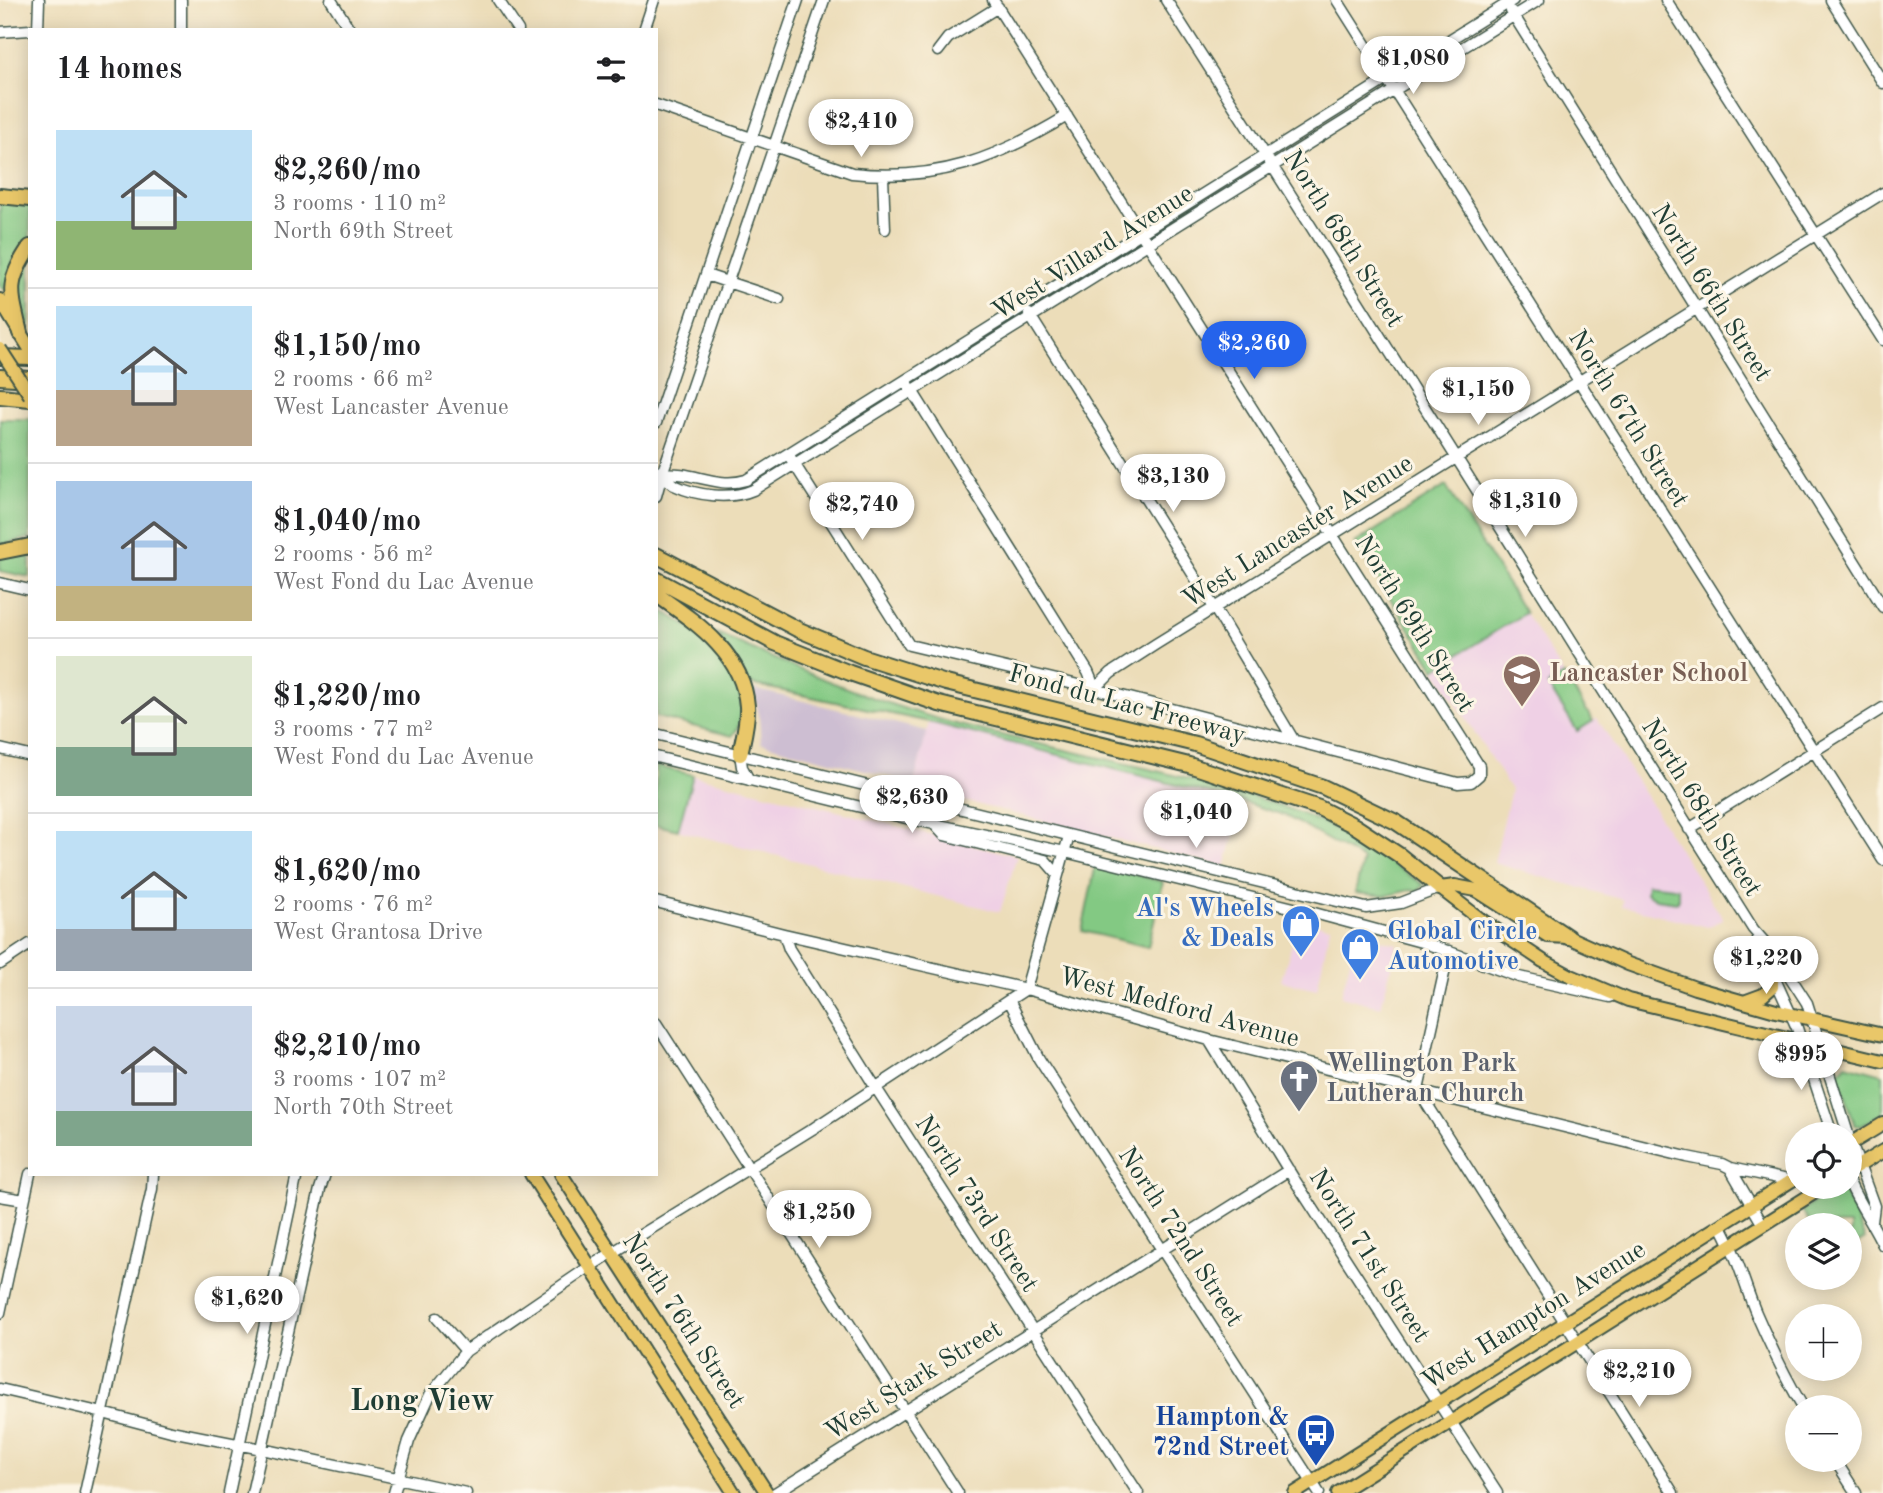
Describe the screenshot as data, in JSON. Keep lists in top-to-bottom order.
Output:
{
  "streets": {
    "highway": ["Fond du Lac Freeway"],
    "main road": ["West Hampton Avenue", "North 76th Street"],
    "street": [
      "North 68th Street",
      "West Villard Avenue",
      "North 66th Street",
      "North 67th Street",
      "West Lancaster Avenue",
      "North 69th Street",
      "West Medford Avenue",
      "North 73rd Street",
      "North 72nd Street",
      "North 71st Street",
      "West Stark Street"
    ]
  },
  "crossings": [
    ["North 68th Street", "West Villard Avenue"],
    ["North 68th Street", "West Lancaster Avenue"],
    ["West Villard Avenue", "North 66th Street"],
    ["West Villard Avenue", "North 67th Street"],
    ["West Villard Avenue", "North 69th Street"],
    ["North 66th Street", "West Lancaster Avenue"],
    ["North 67th Street", "West Lancaster Avenue"],
    ["West Lancaster Avenue", "North 69th Street"],
    ["West Medford Avenue", "North 73rd Street"],
    ["West Medford Avenue", "North 71st Street"],
    ["North 73rd Street", "West Stark Street"],
    ["North 72nd Street", "West Hampton Avenue"],
    ["North 72nd Street", "West Stark Street"],
    ["North 71st Street", "West Hampton Avenue"],
    ["North 71st Street", "West Stark Street"]
  ],
  "districts": ["Long View"],
  "places": {
    "school or university": ["Lancaster School"],
    "shop": ["Al's Wheels & Deals", "Global Circle Automotive"],
    "church": ["Wellington Park Lutheran Church"],
    "bus stop": ["Hampton & 72nd Street"]
  },
  "page": {
    "heading": "14 homes",
    "price": [
      "$1,080",
      "$2,410",
      "$2,260",
      "$1,150",
      "$3,130",
      "$1,310",
      "$2,740",
      "$2,630",
      "$1,040",
      "$1,220",
      "$995",
      "$1,250",
      "$1,620",
      "$2,210"
    ],
    "list": [
      {
        "name": "$2,260/mo",
        "note": "3 rooms · 110 m² · North 69th Street"
      },
      {
        "name": "$1,150/mo",
        "note": "2 rooms · 66 m² · West Lancaster Avenue"
      },
      {
        "name": "$1,040/mo",
        "note": "2 rooms · 56 m² · West Fond du Lac Avenue"
      },
      {
        "name": "$1,220/mo",
        "note": "3 rooms · 77 m² · West Fond du Lac Avenue"
      },
      {
        "name": "$1,620/mo",
        "note": "2 rooms · 76 m² · West Grantosa Drive"
      },
      {
        "name": "$2,210/mo",
        "note": "3 rooms · 107 m² · North 70th Street"
      }
    ],
    "map_buttons": ["+", "−"]
  }
}
